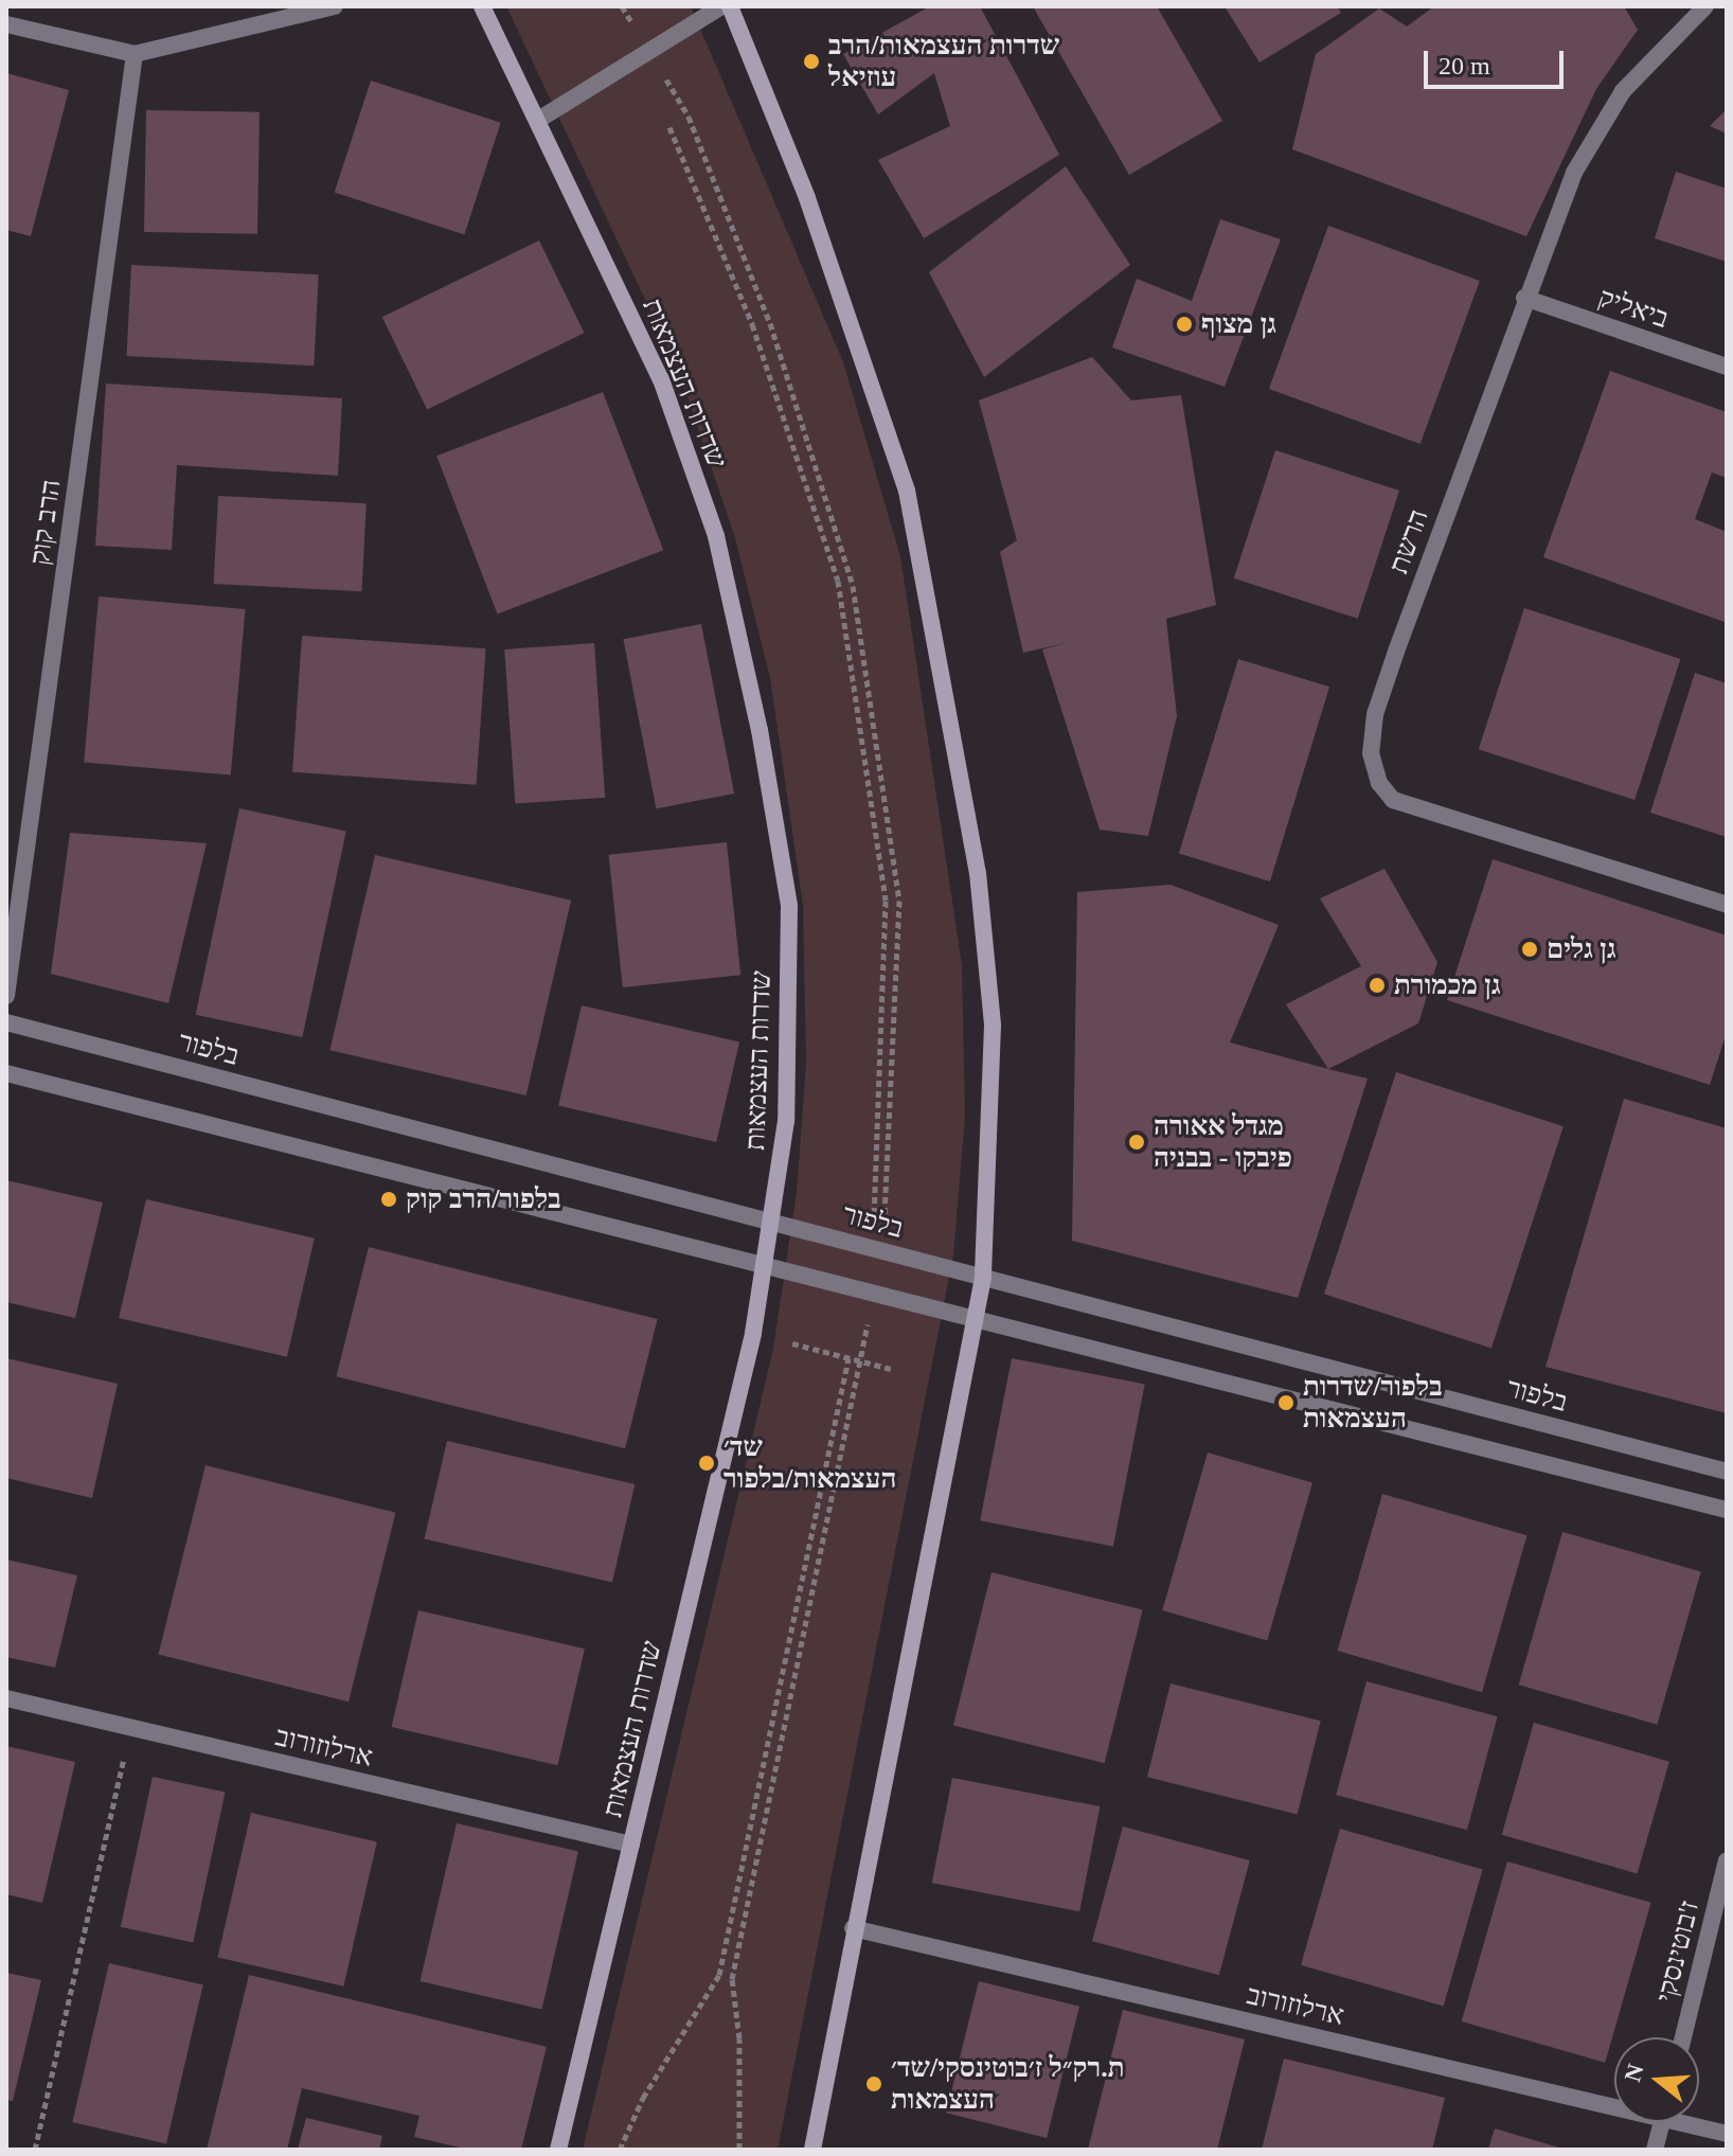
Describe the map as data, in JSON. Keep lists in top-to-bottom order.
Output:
{
  "streets": {
    "main road": ["שדרות העצמאות"],
    "street": [
      "ביאליק",
      "הרב קוק",
      "הרשת",
      "בלפור",
      "ארלוזורוב",
      "ז'בוטינסקי"
    ]
  },
  "crossings": [
    ["ביאליק", "הרשת"],
    ["שדרות העצמאות", "בלפור"],
    ["שדרות העצמאות", "ארלוזורוב"]
  ],
  "places": [
    "שדרות העצמאות/הרב עוזיאל",
    "גן מצוף",
    "גן גלים",
    "גן מכמורת",
    "מגדל אאורה פיבקו - בבניה",
    "בלפור/הרב קוק",
    "בלפור/שדרות העצמאות",
    "שד׳ העצמאות/בלפור",
    "ת.רק״ל ז׳בוטינסקי/שד׳ העצמאות"
  ],
  "scale_bar": "20 m",
  "north": "left"
}
